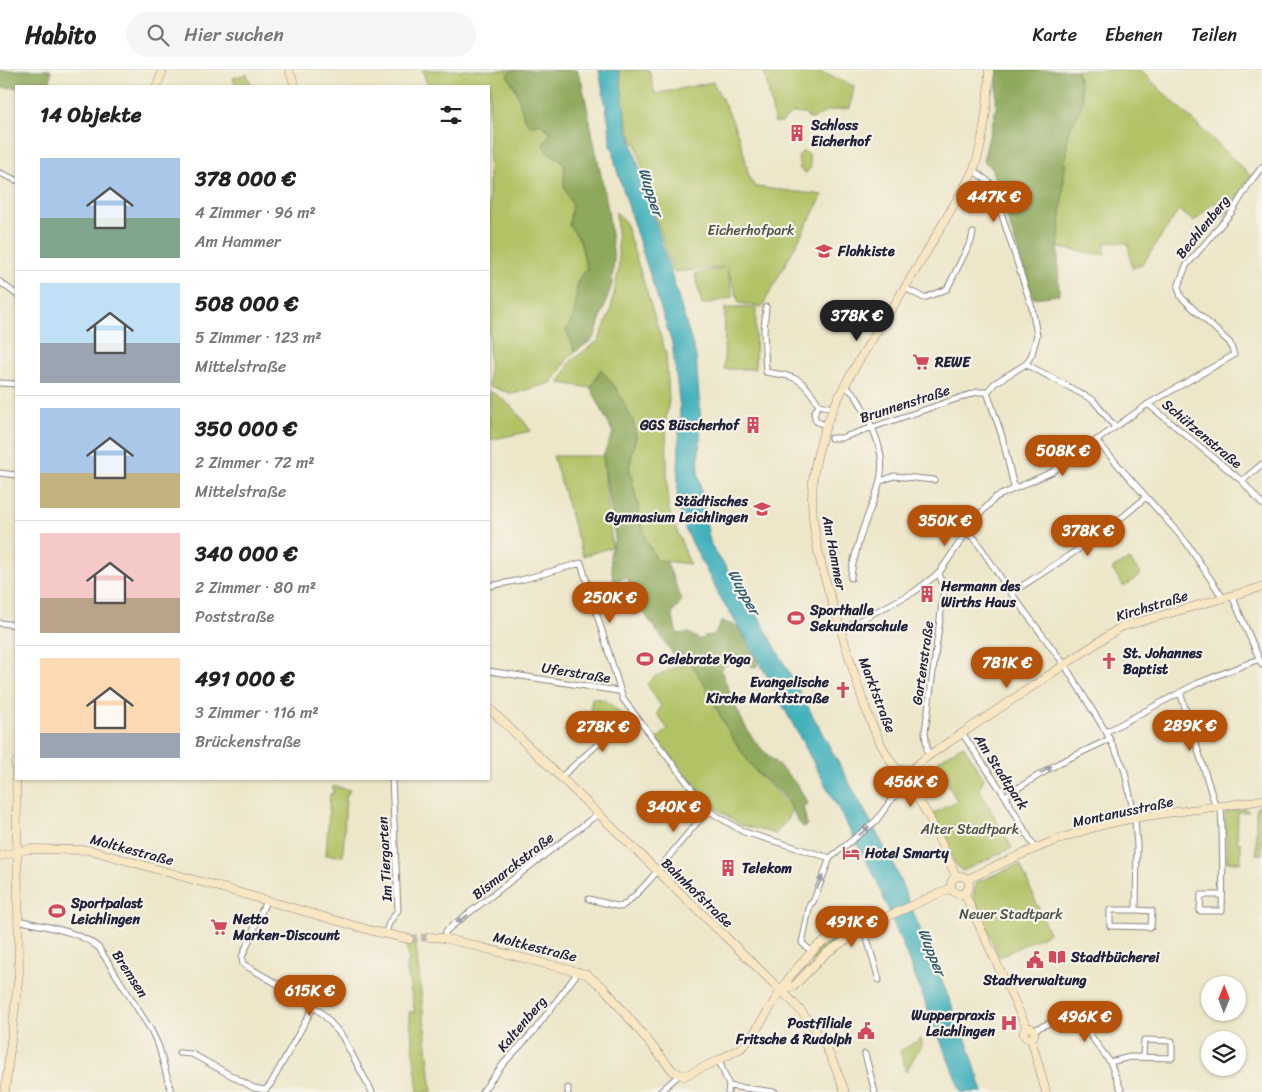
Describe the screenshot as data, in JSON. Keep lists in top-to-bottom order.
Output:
{
  "streets": {
    "street": [
      "Bechlenberg",
      "Brunnenstraße",
      "Schützenstraße",
      "Am Hammer",
      "Kirchstraße",
      "Gartenstraße",
      "Uferstraße",
      "Marktstraße",
      "Am Stadtpark",
      "Montanusstraße",
      "Moltkestraße",
      "Im Tiergarten",
      "Bismarckstraße",
      "Bahnhofstraße",
      "Bremsen",
      "Kaltenberg"
    ]
  },
  "crossings": [
    ["Bechlenberg", "Schützenstraße"],
    ["Bechlenberg", "Am Hammer"],
    ["Bechlenberg", "Gartenstraße"],
    ["Bechlenberg", "Marktstraße"],
    ["Am Hammer", "Marktstraße"],
    ["Kirchstraße", "Gartenstraße"],
    ["Kirchstraße", "Marktstraße"],
    ["Kirchstraße", "Am Stadtpark"],
    ["Am Stadtpark", "Montanusstraße"],
    ["Moltkestraße", "Im Tiergarten"],
    ["Moltkestraße", "Bismarckstraße"],
    ["Moltkestraße", "Kaltenberg"],
    ["Bismarckstraße", "Bahnhofstraße"]
  ],
  "one_way": ["Bismarckstraße"],
  "water": ["Wupper"],
  "parks": ["Eicherhofpark", "Alter Stadtpark", "Neuer Stadtpark"],
  "places": {
    "building": [
      "Schloss Eicherhof",
      "GGS Büscherhof",
      "Hermann des Wirths Haus",
      "Telekom"
    ],
    "school or university": ["Flohkiste", "Städtisches Gymnasium Leichlingen"],
    "supermarket": ["REWE", "Netto Marken-Discount"],
    "sports": ["Sporthalle Sekundarschule", "Celebrate Yoga", "Sportpalast Leichlingen"],
    "church": ["St. Johannes Baptist", "Evangelische Kirche Marktstraße"],
    "hotel": ["Hotel Smarty"],
    "library": ["Stadtbücherei"],
    "public building": ["Stadtverwaltung", "Postfiliale Fritsche & Rudolph"],
    "hospital": ["Wupperpraxis Leichlingen"]
  },
  "north": "top",
  "page": {
    "header": "Habito",
    "search": "Hier suchen",
    "nav": ["Karte", "Ebenen", "Teilen"],
    "heading": "14 Objekte",
    "list": [
      {
        "name": "378 000 €",
        "note": "4 Zimmer · 96 m² · Am Hammer"
      },
      {
        "name": "508 000 €",
        "note": "5 Zimmer · 123 m² · Mittelstraße"
      },
      {
        "name": "350 000 €",
        "note": "2 Zimmer · 72 m² · Mittelstraße"
      },
      {
        "name": "340 000 €",
        "note": "2 Zimmer · 80 m² · Poststraße"
      },
      {
        "name": "491 000 €",
        "note": "3 Zimmer · 116 m² · Brückenstraße"
      }
    ],
    "price": [
      "447K €",
      "378K €",
      "508K €",
      "350K €",
      "378K €",
      "250K €",
      "781K €",
      "289K €",
      "278K €",
      "456K €",
      "340K €",
      "491K €",
      "615K €",
      "496K €"
    ]
  }
}
